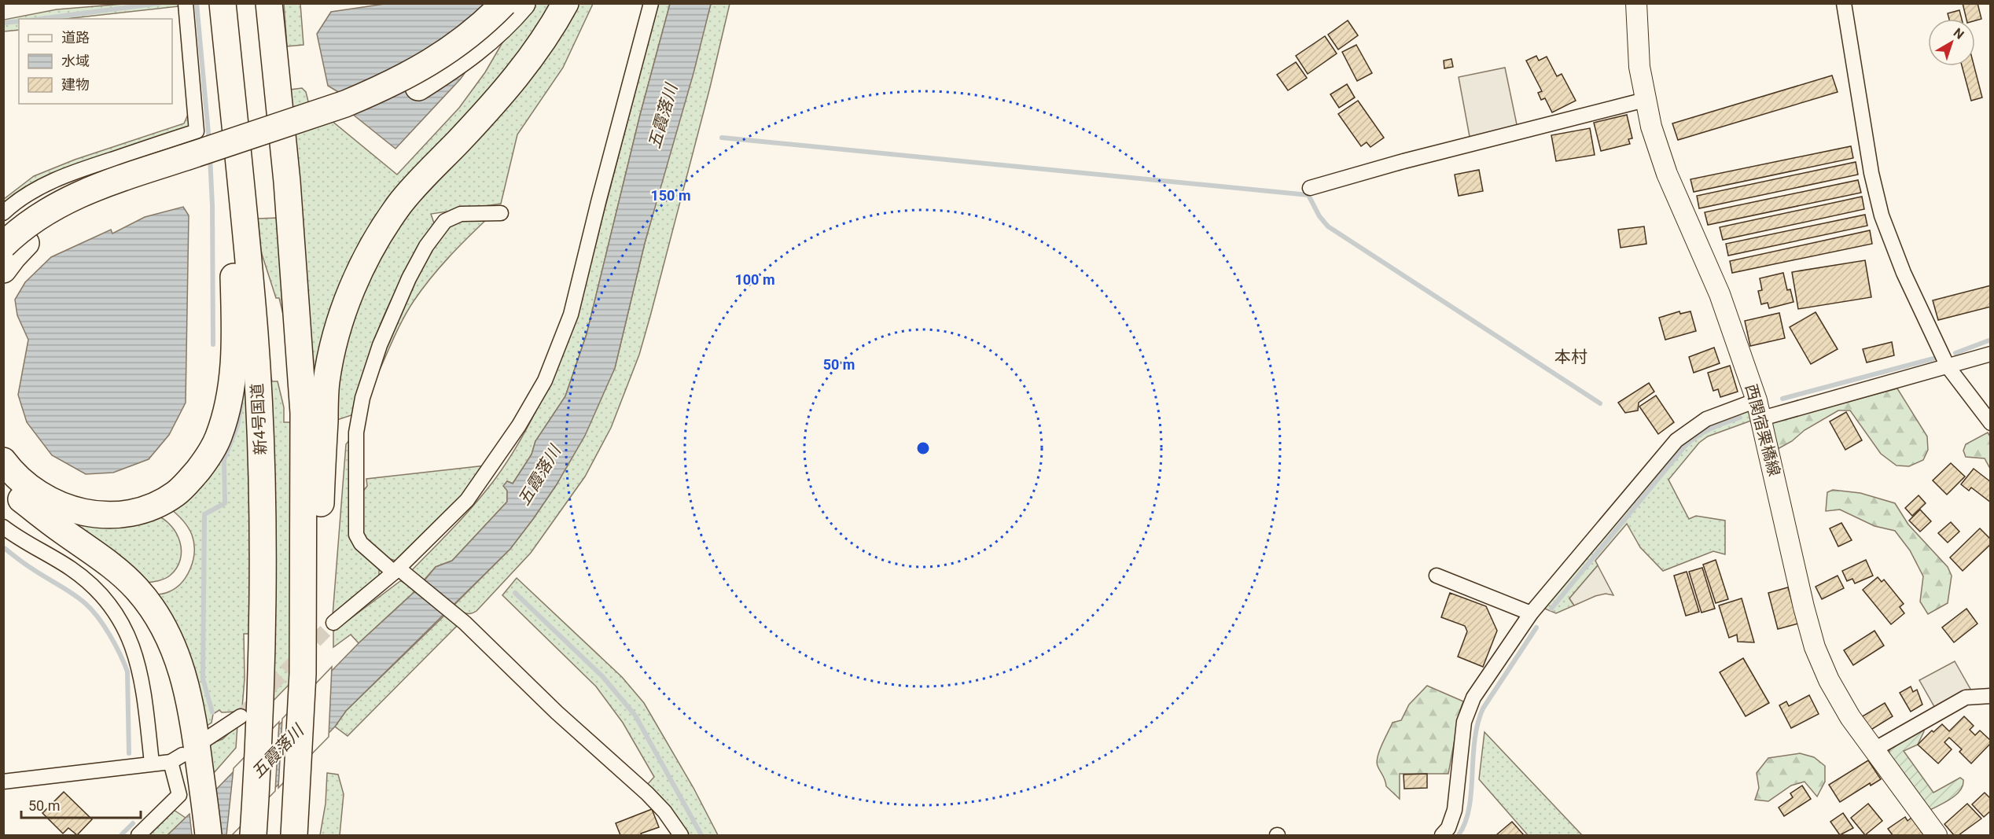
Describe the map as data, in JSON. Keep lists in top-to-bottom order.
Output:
{
  "streets": {
    "highway": ["新4号国道"],
    "main road": ["西関宿栗橋線"]
  },
  "districts": ["本村"],
  "water": ["五霞落川"],
  "legend": ["道路", "水域", "建物"],
  "scale_bar": "50 m",
  "north": "top right",
  "rings": ["150 m", "100 m", "50 m"]
}
